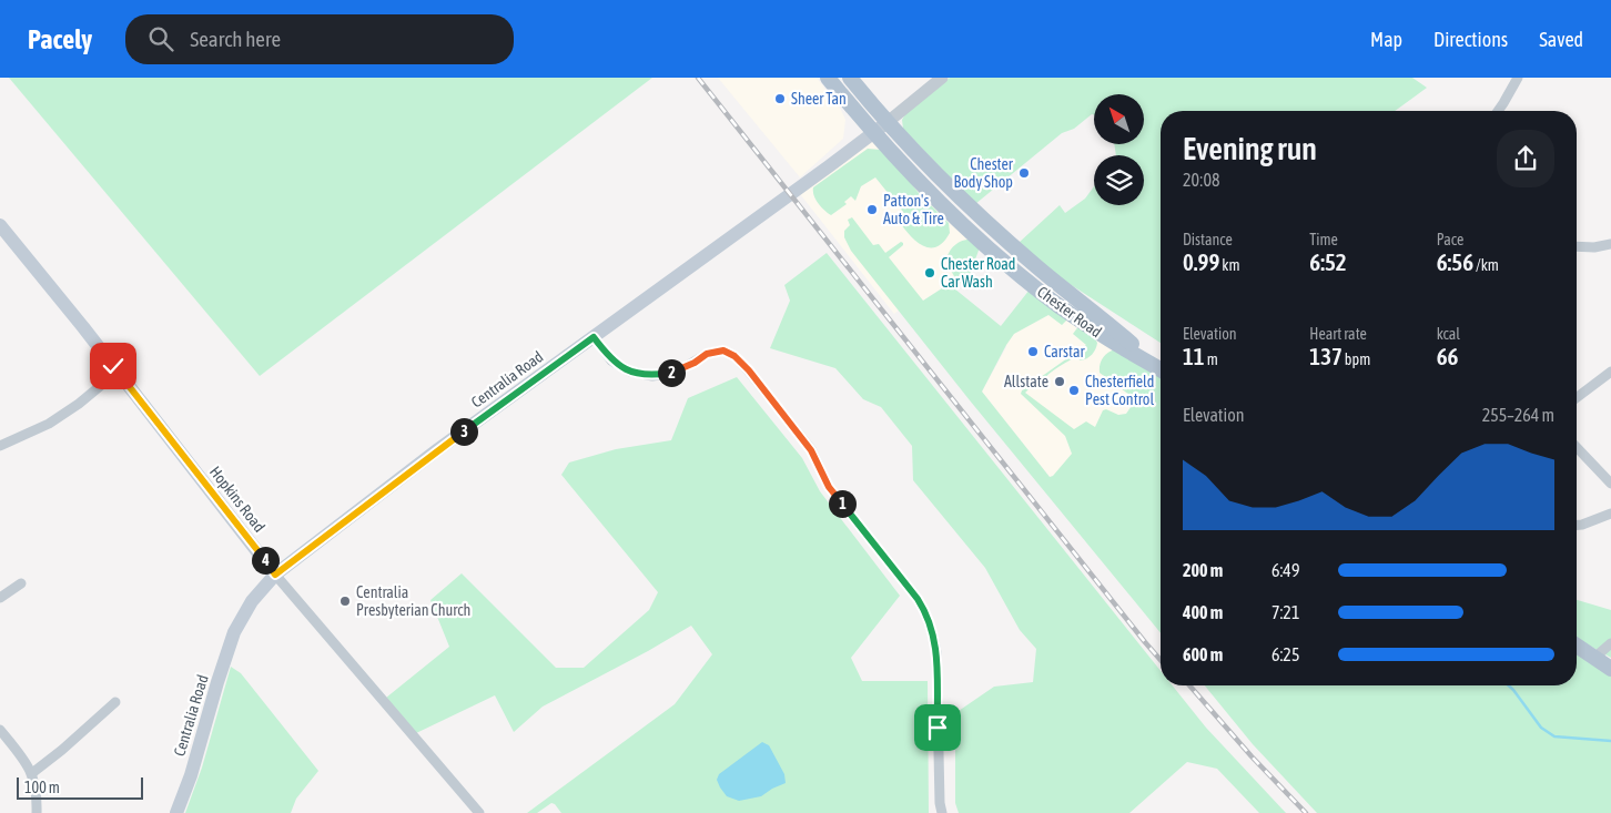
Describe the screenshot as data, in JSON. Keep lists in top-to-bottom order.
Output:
{
  "streets": {
    "main road": ["Chester Road", "Centralia Road", "Hopkins Road"]
  },
  "crossings": [
    ["Chester Road", "Centralia Road"],
    ["Centralia Road", "Hopkins Road"]
  ],
  "places": [
    "Sheer Tan",
    "Chester Body Shop",
    "Patton's Auto & Tire",
    "Chester Road Car Wash",
    "Carstar",
    "Allstate",
    "Chesterfield Pest Control",
    "Centralia Presbyterian Church"
  ],
  "scale_bar": "100 m",
  "north": "top left",
  "page": {
    "header": "Pacely",
    "search": "Search here",
    "nav": ["Map", "Directions", "Saved"],
    "heading": ["Evening run", "20:08"],
    "stats": [
      ["Distance", "0.99 km"],
      ["Time", "6:52"],
      ["Pace", "6:56 /km"],
      ["Elevation", "11 m"],
      ["Heart rate", "137 bpm"],
      ["kcal", "66"]
    ],
    "pins": [
      "2",
      "3",
      "1",
      "4"
    ],
    "chart": ["Elevation", "255–264 m"],
    "list": [
      {
        "name": "200 m",
        "note": "6:49"
      },
      {
        "name": "400 m",
        "note": "7:21"
      },
      {
        "name": "600 m",
        "note": "6:25"
      }
    ],
    "scale": "100 m"
  }
}
